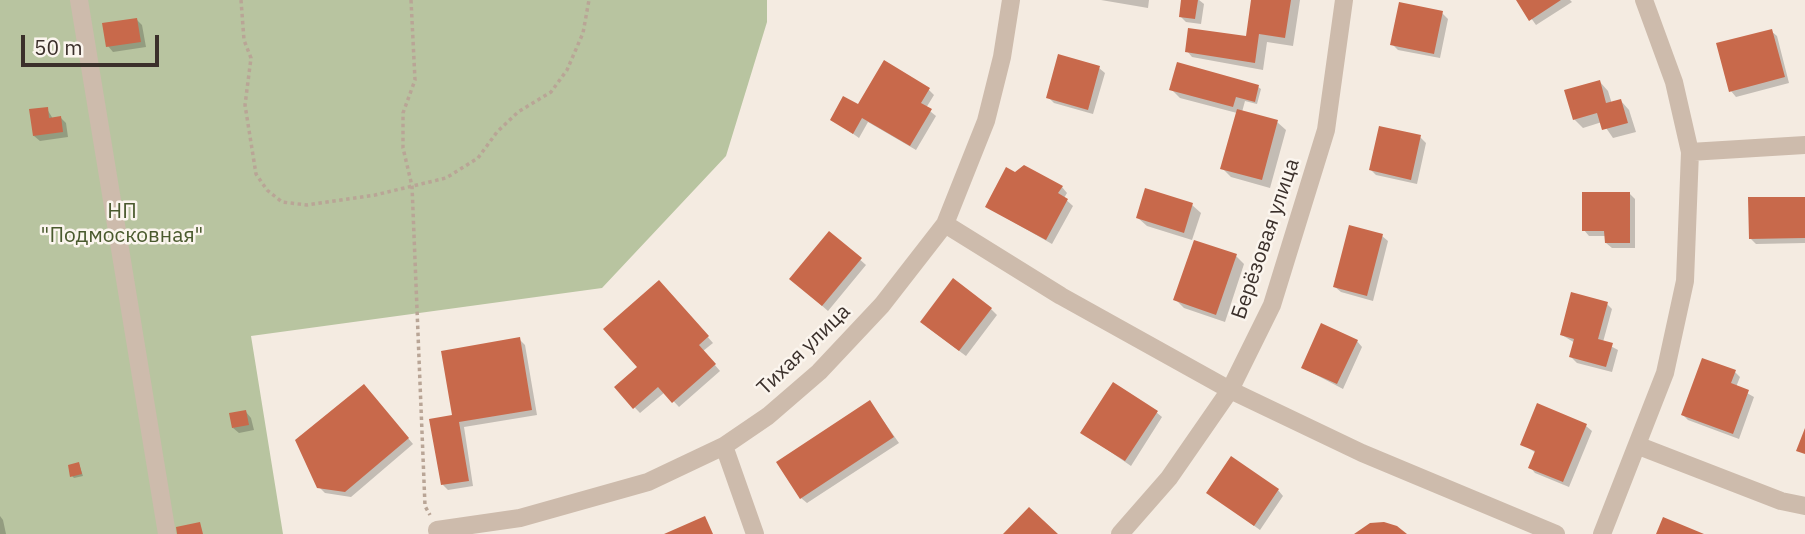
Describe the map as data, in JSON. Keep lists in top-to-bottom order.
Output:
{
  "streets": {
    "street": ["Берёзовая улица", "Тихая улица"]
  },
  "parks": ["НП \"Подмосковная\""],
  "scale_bar": "50 m"
}
